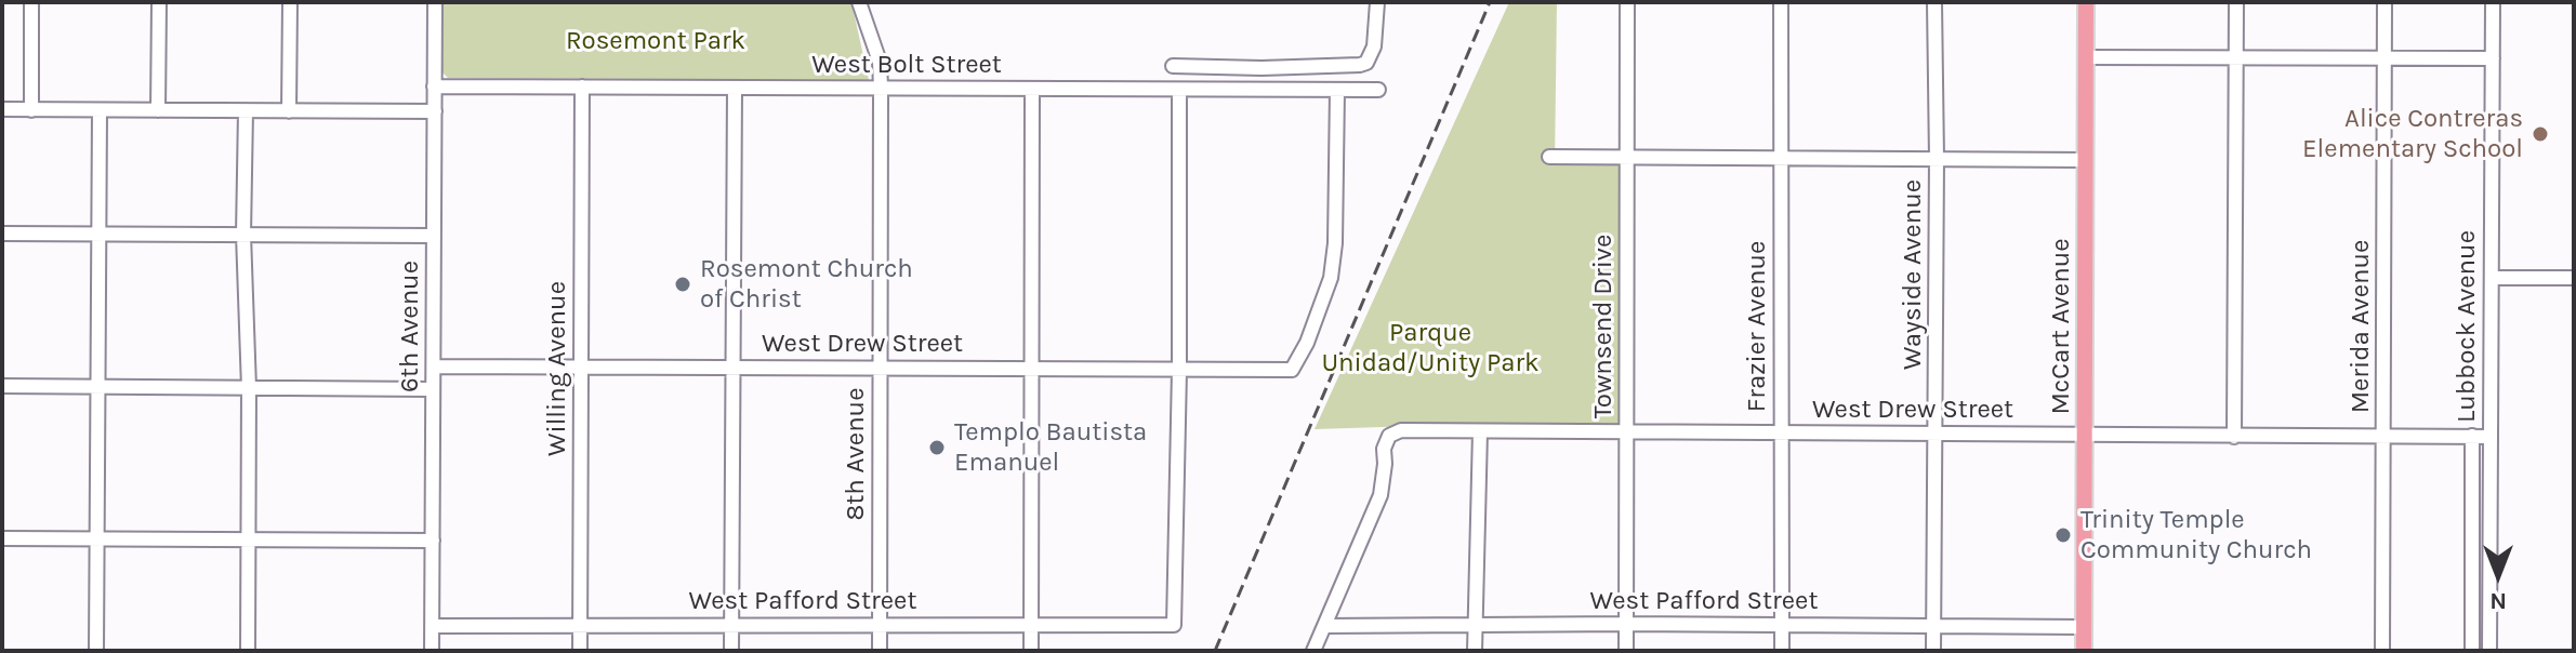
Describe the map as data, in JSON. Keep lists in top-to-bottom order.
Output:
{
  "streets": {
    "main road": ["McCart Avenue"],
    "street": [
      "West Bolt Street",
      "Wayside Avenue",
      "6th Avenue",
      "Townsend Drive",
      "Frazier Avenue",
      "Merida Avenue",
      "Lubbock Avenue",
      "West Drew Street",
      "Willing Avenue",
      "8th Avenue",
      "West Pafford Street"
    ]
  },
  "crossings": [
    ["West Bolt Street", "6th Avenue"],
    ["West Bolt Street", "West Drew Street"],
    ["West Bolt Street", "Willing Avenue"],
    ["West Bolt Street", "8th Avenue"],
    ["Wayside Avenue", "West Drew Street"],
    ["Wayside Avenue", "West Pafford Street"],
    ["6th Avenue", "West Drew Street"],
    ["6th Avenue", "West Pafford Street"],
    ["Townsend Drive", "West Drew Street"],
    ["Townsend Drive", "West Pafford Street"],
    ["Frazier Avenue", "West Drew Street"],
    ["Frazier Avenue", "West Pafford Street"],
    ["McCart Avenue", "West Drew Street"],
    ["McCart Avenue", "West Pafford Street"],
    ["Merida Avenue", "West Drew Street"],
    ["Lubbock Avenue", "West Drew Street"],
    ["West Drew Street", "Willing Avenue"],
    ["West Drew Street", "8th Avenue"],
    ["West Drew Street", "West Pafford Street"],
    ["Willing Avenue", "West Pafford Street"],
    ["8th Avenue", "West Pafford Street"]
  ],
  "parks": ["Rosemont Park", "Parque Unidad/Unity Park"],
  "places": [
    "Alice Contreras Elementary School",
    "Rosemont Church of Christ",
    "Templo Bautista Emanuel",
    "Trinity Temple Community Church"
  ],
  "north": "bottom"
}
